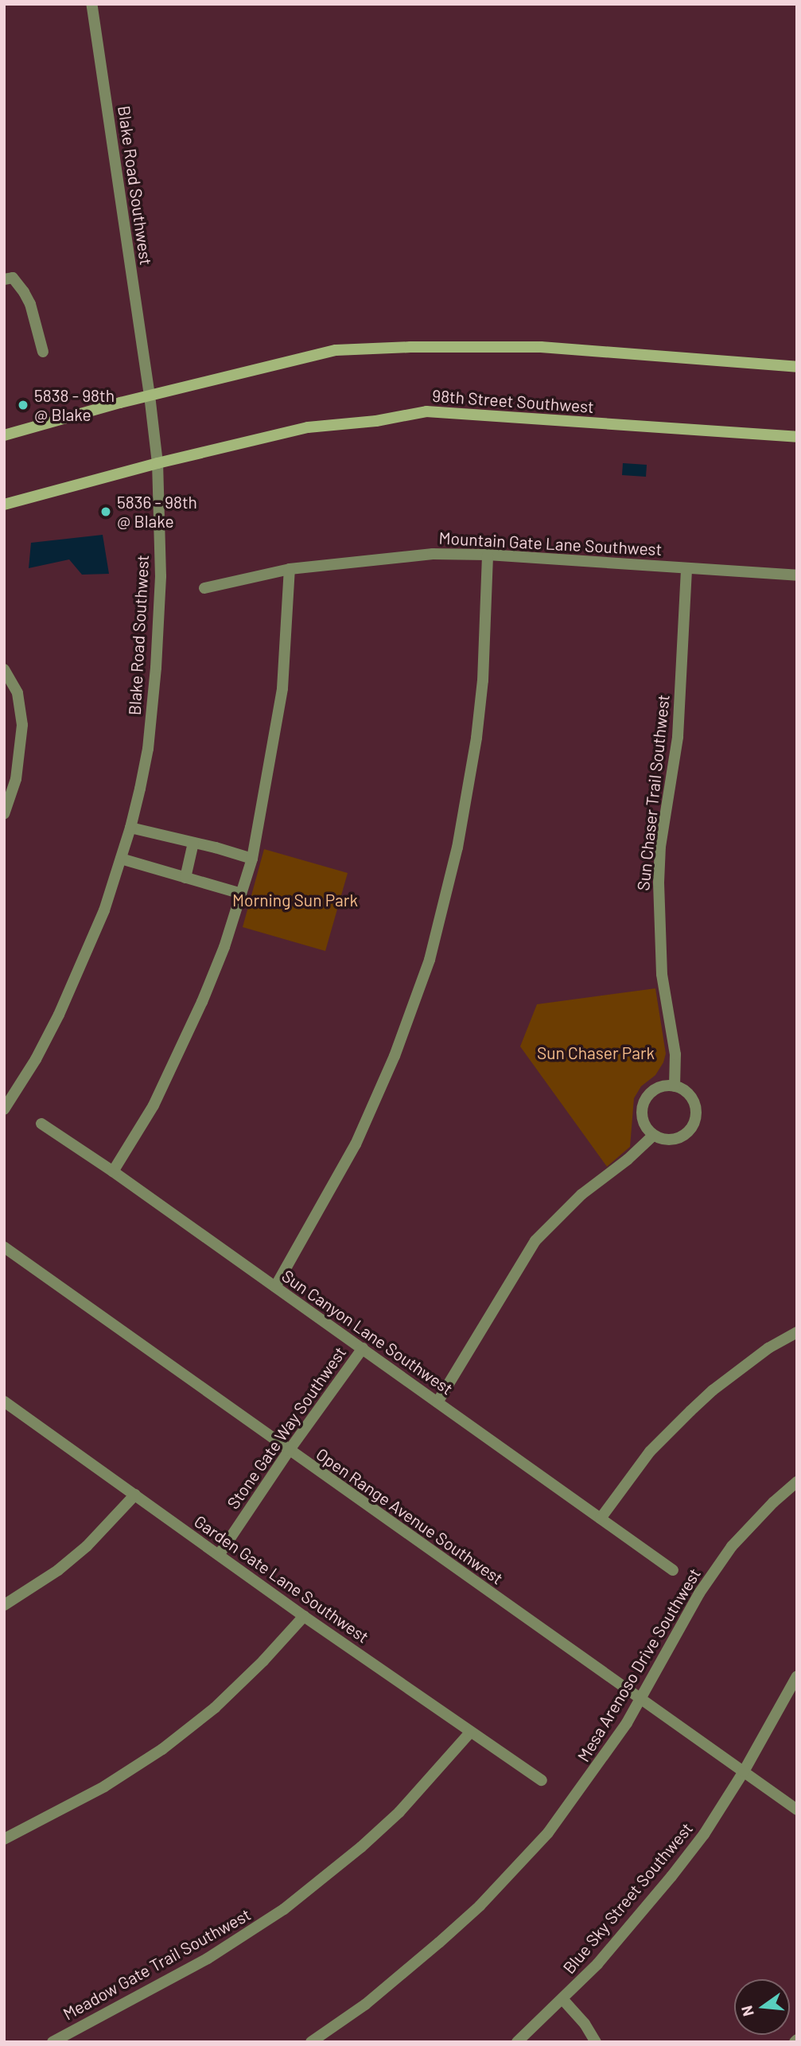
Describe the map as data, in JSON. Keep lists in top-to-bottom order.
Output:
{
  "streets": {
    "main road": ["98th Street Southwest"],
    "street": [
      "Blake Road Southwest",
      "Mountain Gate Lane Southwest",
      "Sun Chaser Trail Southwest",
      "Sun Canyon Lane Southwest",
      "Stone Gate Way Southwest",
      "Open Range Avenue Southwest",
      "Garden Gate Lane Southwest",
      "Mesa Arenoso Drive Southwest",
      "Blue Sky Street Southwest",
      "Meadow Gate Trail Southwest"
    ]
  },
  "crossings": [
    ["Blake Road Southwest", "98th Street Southwest"],
    ["Mountain Gate Lane Southwest", "Sun Chaser Trail Southwest"],
    ["Sun Canyon Lane Southwest", "Stone Gate Way Southwest"],
    ["Stone Gate Way Southwest", "Open Range Avenue Southwest"],
    ["Stone Gate Way Southwest", "Garden Gate Lane Southwest"],
    ["Open Range Avenue Southwest", "Mesa Arenoso Drive Southwest"],
    ["Open Range Avenue Southwest", "Blue Sky Street Southwest"],
    ["Garden Gate Lane Southwest", "Meadow Gate Trail Southwest"]
  ],
  "parks": ["Morning Sun Park", "Sun Chaser Park"],
  "places": ["5838 - 98th @ Blake", "5836 - 98th @ Blake"],
  "north": "left"
}
